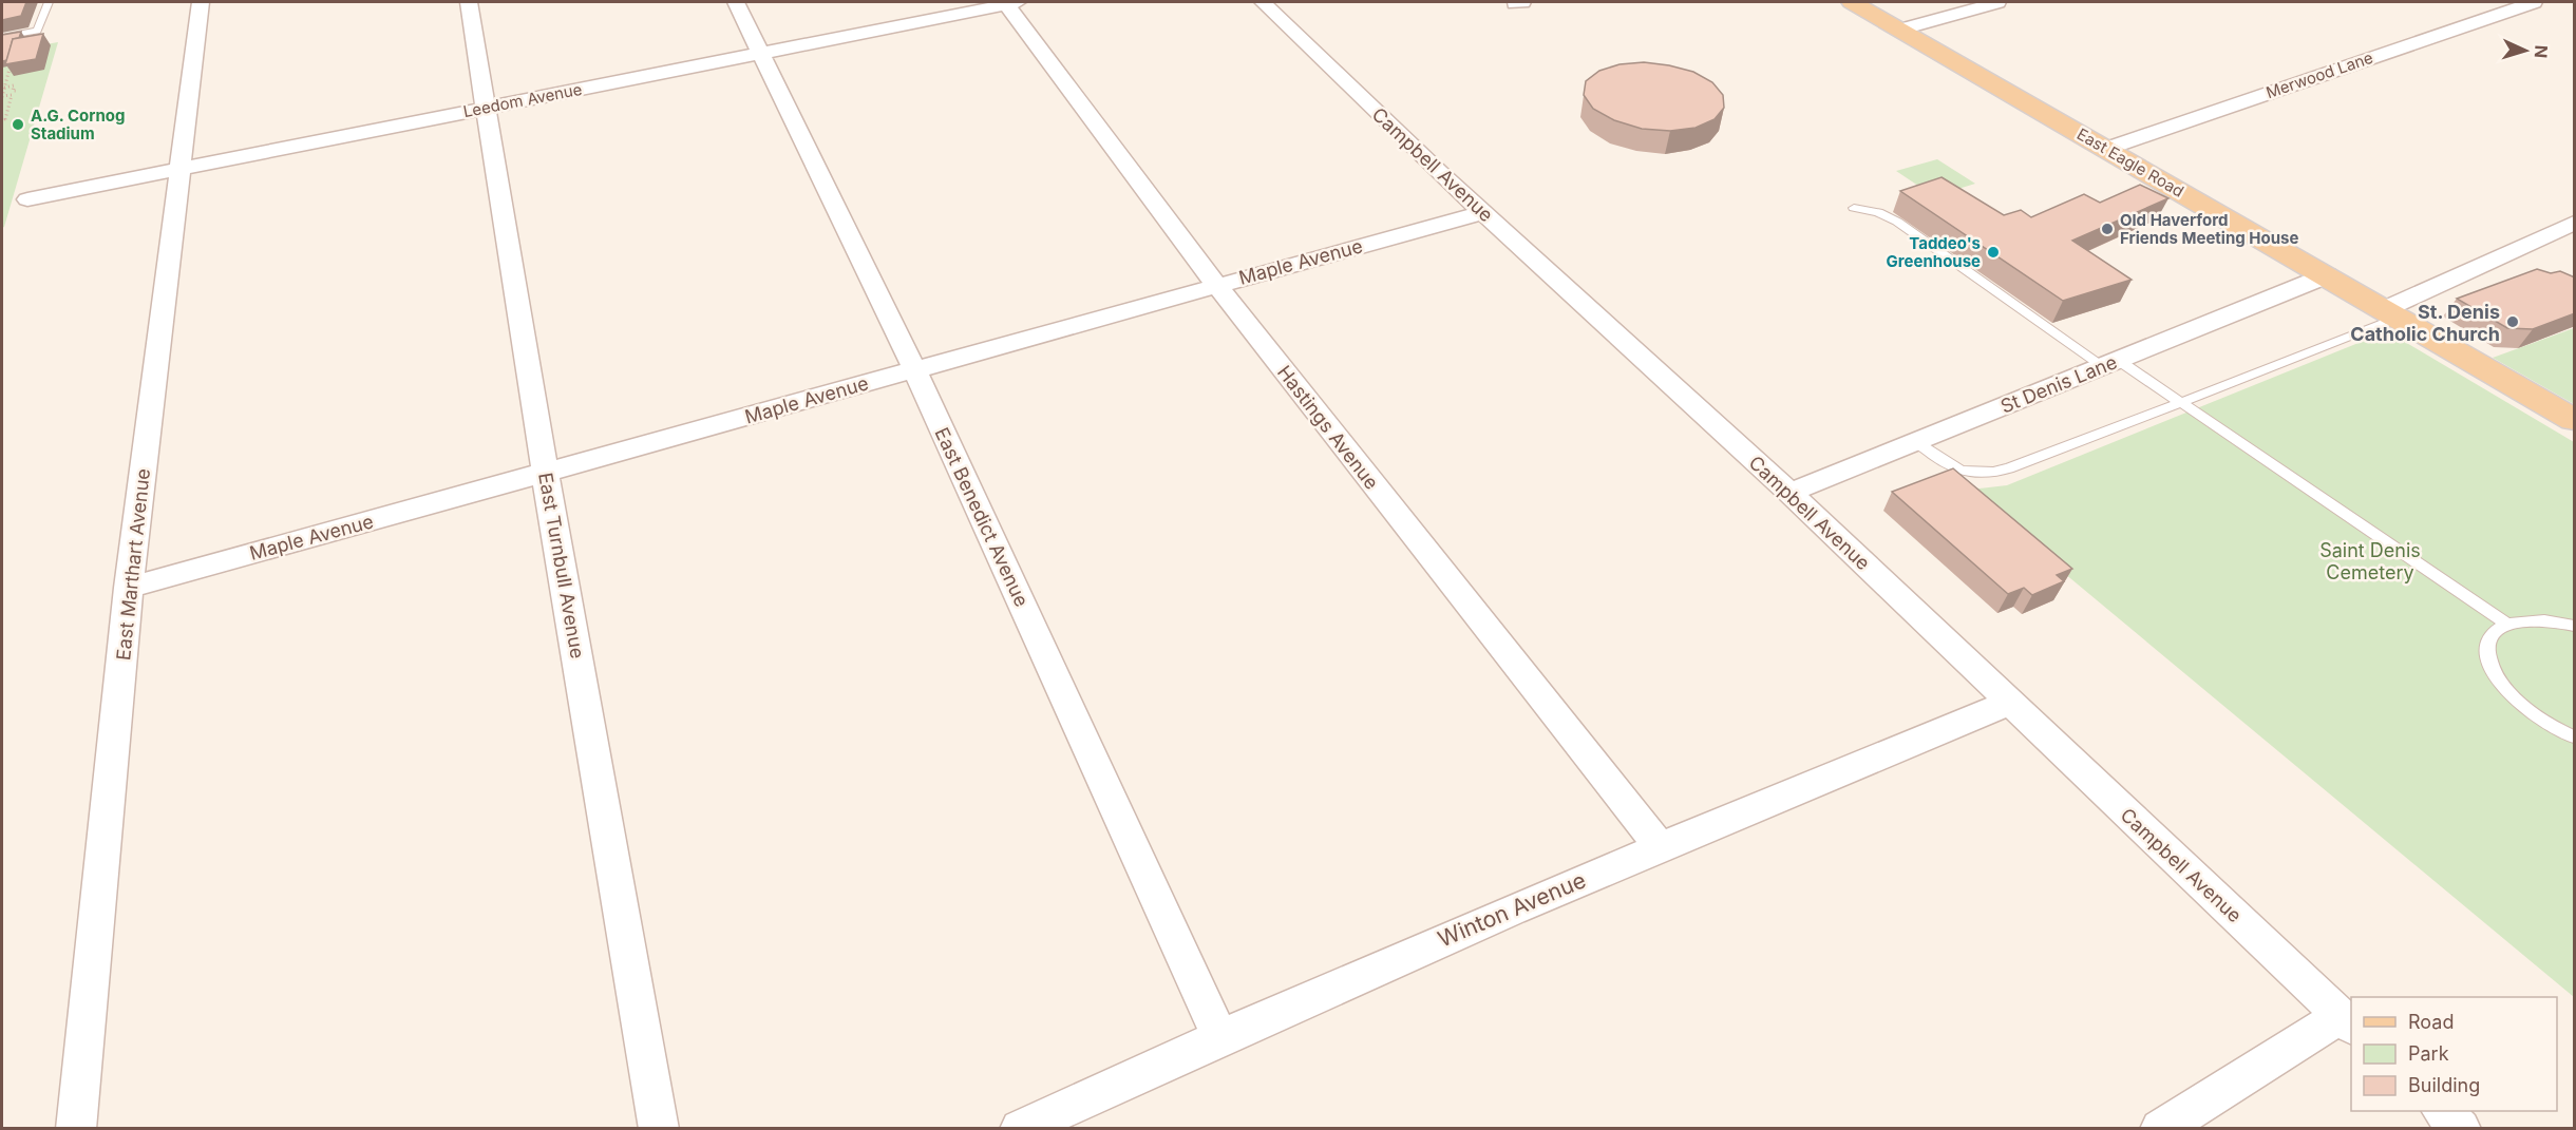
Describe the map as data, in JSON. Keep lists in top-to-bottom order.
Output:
{
  "streets": {
    "main road": ["East Eagle Road"],
    "street": [
      "Merwood Lane",
      "Leedom Avenue",
      "Campbell Avenue",
      "Maple Avenue",
      "St Denis Lane",
      "Hastings Avenue",
      "East Benedict Avenue",
      "East Marthart Avenue",
      "East Turnbull Avenue",
      "Winton Avenue"
    ]
  },
  "crossings": [
    ["Merwood Lane", "East Eagle Road"],
    ["Leedom Avenue", "Hastings Avenue"],
    ["Leedom Avenue", "East Benedict Avenue"],
    ["Leedom Avenue", "East Marthart Avenue"],
    ["Leedom Avenue", "East Turnbull Avenue"],
    ["East Eagle Road", "St Denis Lane"],
    ["Campbell Avenue", "Maple Avenue"],
    ["Campbell Avenue", "St Denis Lane"],
    ["Campbell Avenue", "Winton Avenue"],
    ["Maple Avenue", "Hastings Avenue"],
    ["Maple Avenue", "East Benedict Avenue"],
    ["Maple Avenue", "East Marthart Avenue"],
    ["Maple Avenue", "East Turnbull Avenue"],
    ["Hastings Avenue", "Winton Avenue"],
    ["East Benedict Avenue", "Winton Avenue"]
  ],
  "parks": ["Saint Denis Cemetery"],
  "places": [
    "A.G. Cornog Stadium",
    "Old Haverford Friends Meeting House",
    "Taddeo's Greenhouse",
    "St. Denis Catholic Church"
  ],
  "legend": ["Road", "Park", "Building"],
  "north": "right"
}
